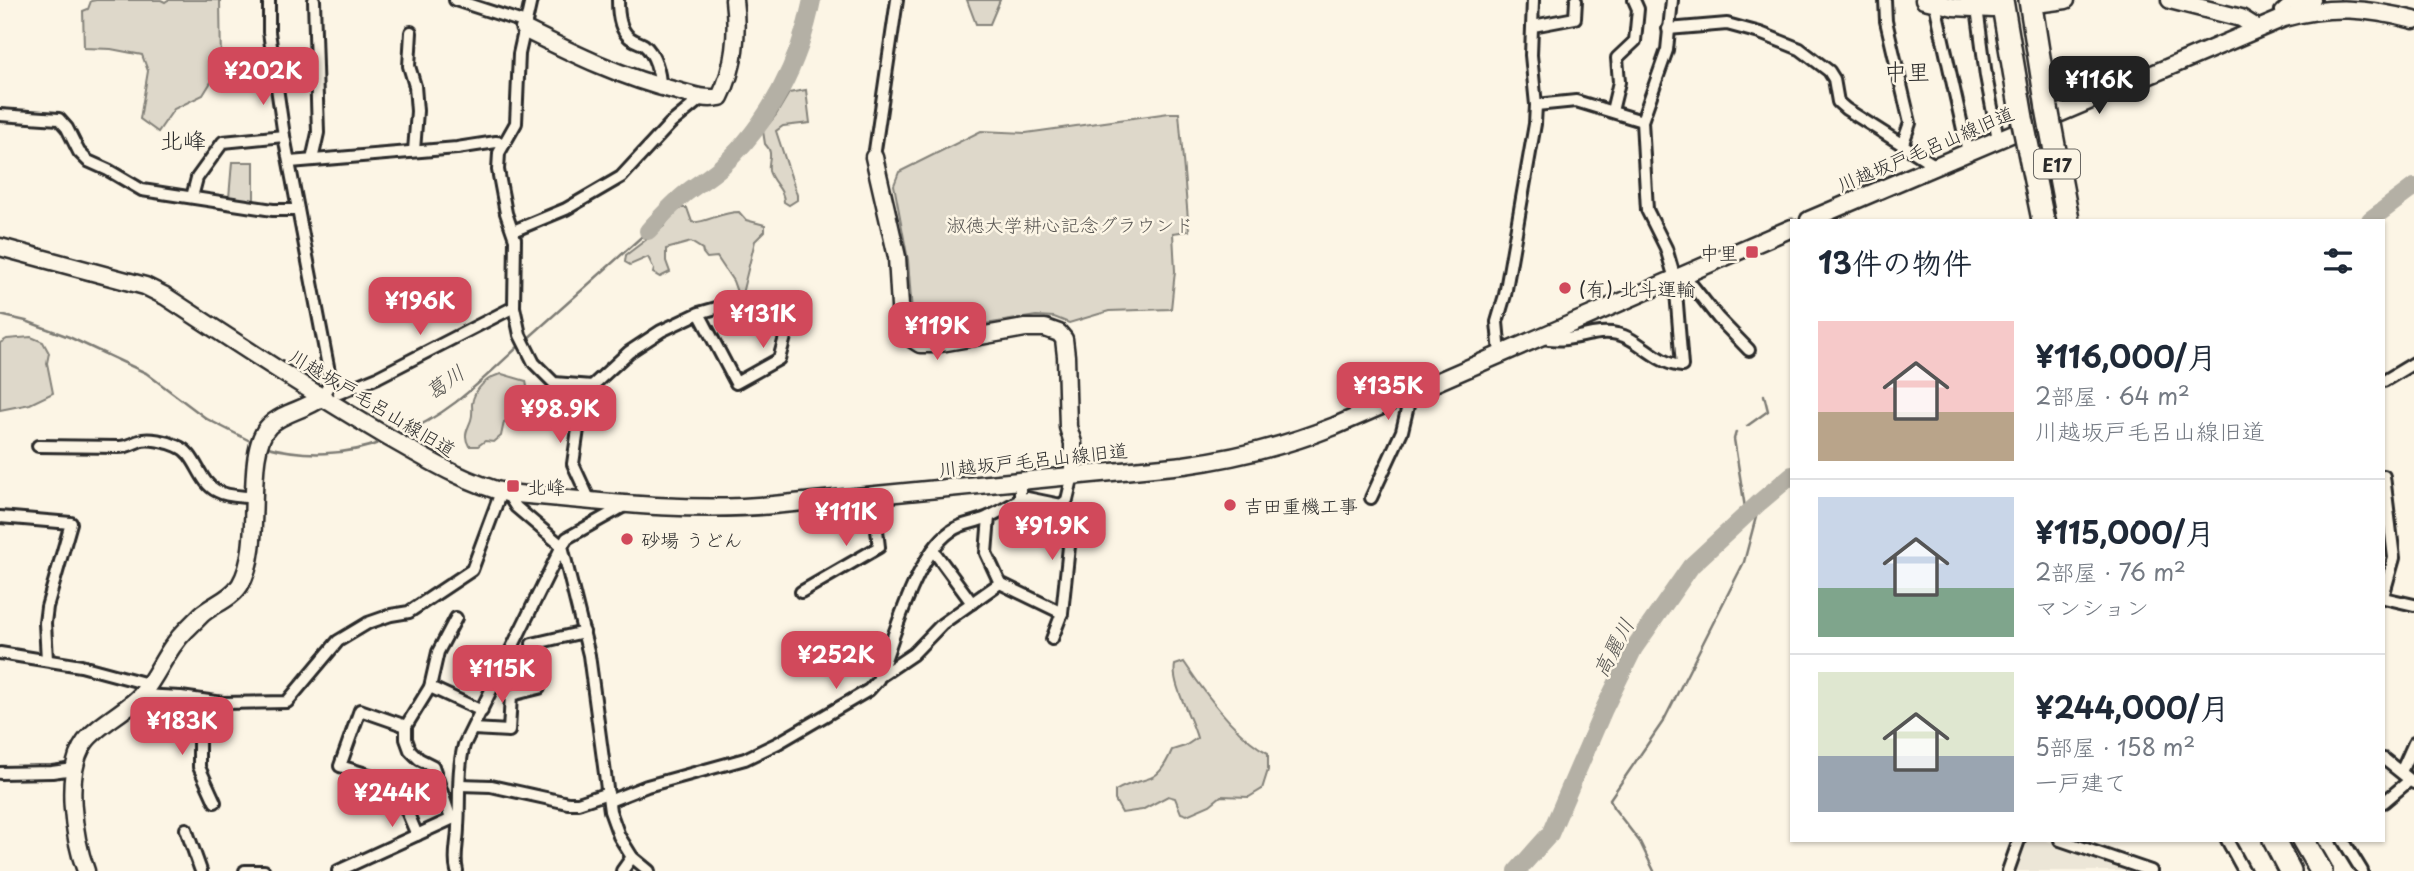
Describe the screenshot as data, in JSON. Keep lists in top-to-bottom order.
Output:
{
  "streets": {
    "highway": ["E17"],
    "street": ["川越坂戸毛呂山線旧道"]
  },
  "districts": ["中里", "北峰"],
  "water": ["葛川", "高麗川"],
  "parks": ["淑徳大学耕心記念グラウンド"],
  "places": {
    "transit": ["中里", "北峰"],
    "other": ["(有) 北斗運輸", "吉田重機工事", "砂場 うどん"]
  },
  "page": {
    "price": [
      "¥202K",
      "¥116K",
      "¥196K",
      "¥131K",
      "¥119K",
      "¥135K",
      "¥98.9K",
      "¥111K",
      "¥91.9K",
      "¥252K",
      "¥115K",
      "¥183K",
      "¥244K"
    ],
    "heading": "13件の物件",
    "list": [
      {
        "name": "¥116,000/月",
        "note": "2部屋 · 64 m² · 川越坂戸毛呂山線旧道"
      },
      {
        "name": "¥115,000/月",
        "note": "2部屋 · 76 m² · マンション"
      },
      {
        "name": "¥244,000/月",
        "note": "5部屋 · 158 m² · 一戸建て"
      }
    ]
  }
}
